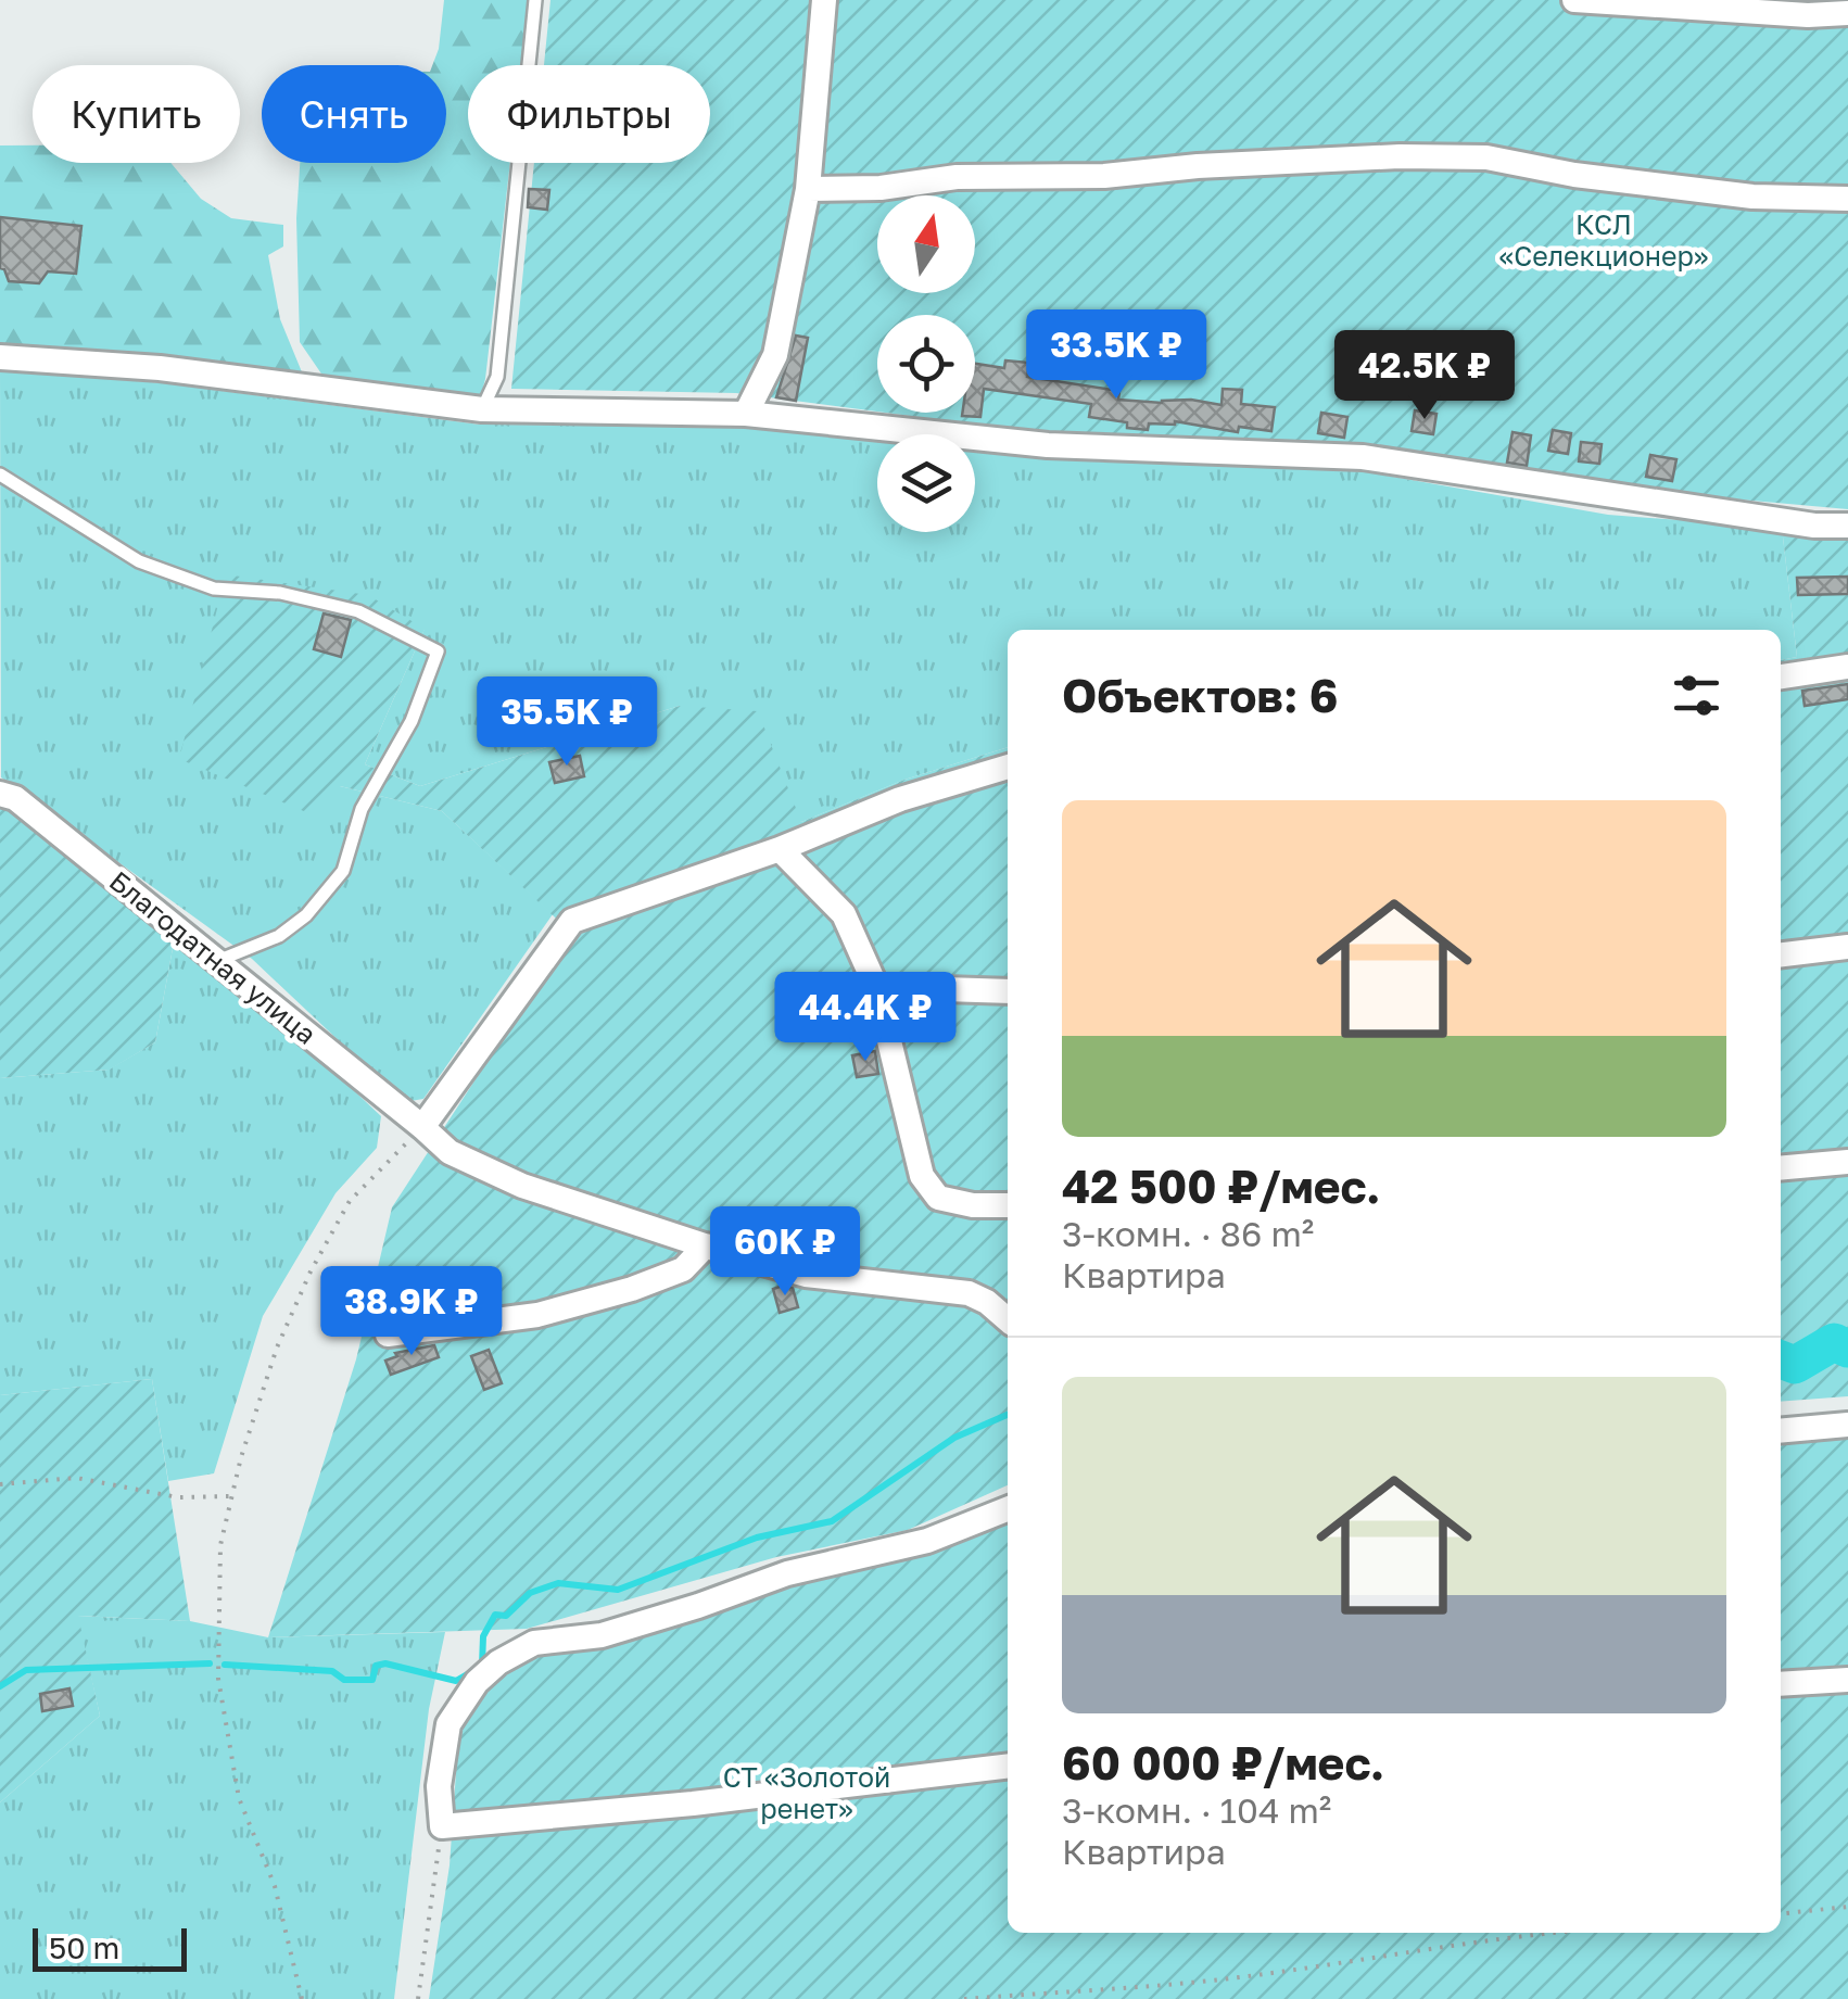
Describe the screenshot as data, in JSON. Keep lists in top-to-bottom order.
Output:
{
  "streets": {
    "street": ["Благодатная улица"]
  },
  "parks": ["КСЛ «Селекционер»", "СТ «Золотой ренет»"],
  "scale_bar": "50 m",
  "north": "top",
  "page": {
    "chip": ["Купить", "Снять", "Фильтры"],
    "price": [
      "33.5K ₽",
      "42.5K ₽",
      "35.5K ₽",
      "44.4K ₽",
      "60K ₽",
      "38.9K ₽"
    ],
    "heading": "Объектов: 6",
    "list": [
      {
        "name": "42 500 ₽/мес.",
        "note": "3-комн. · 86 m² · Квартира"
      },
      {
        "name": "60 000 ₽/мес.",
        "note": "3-комн. · 104 m² · Квартира"
      }
    ],
    "scale": "50 m"
  }
}
